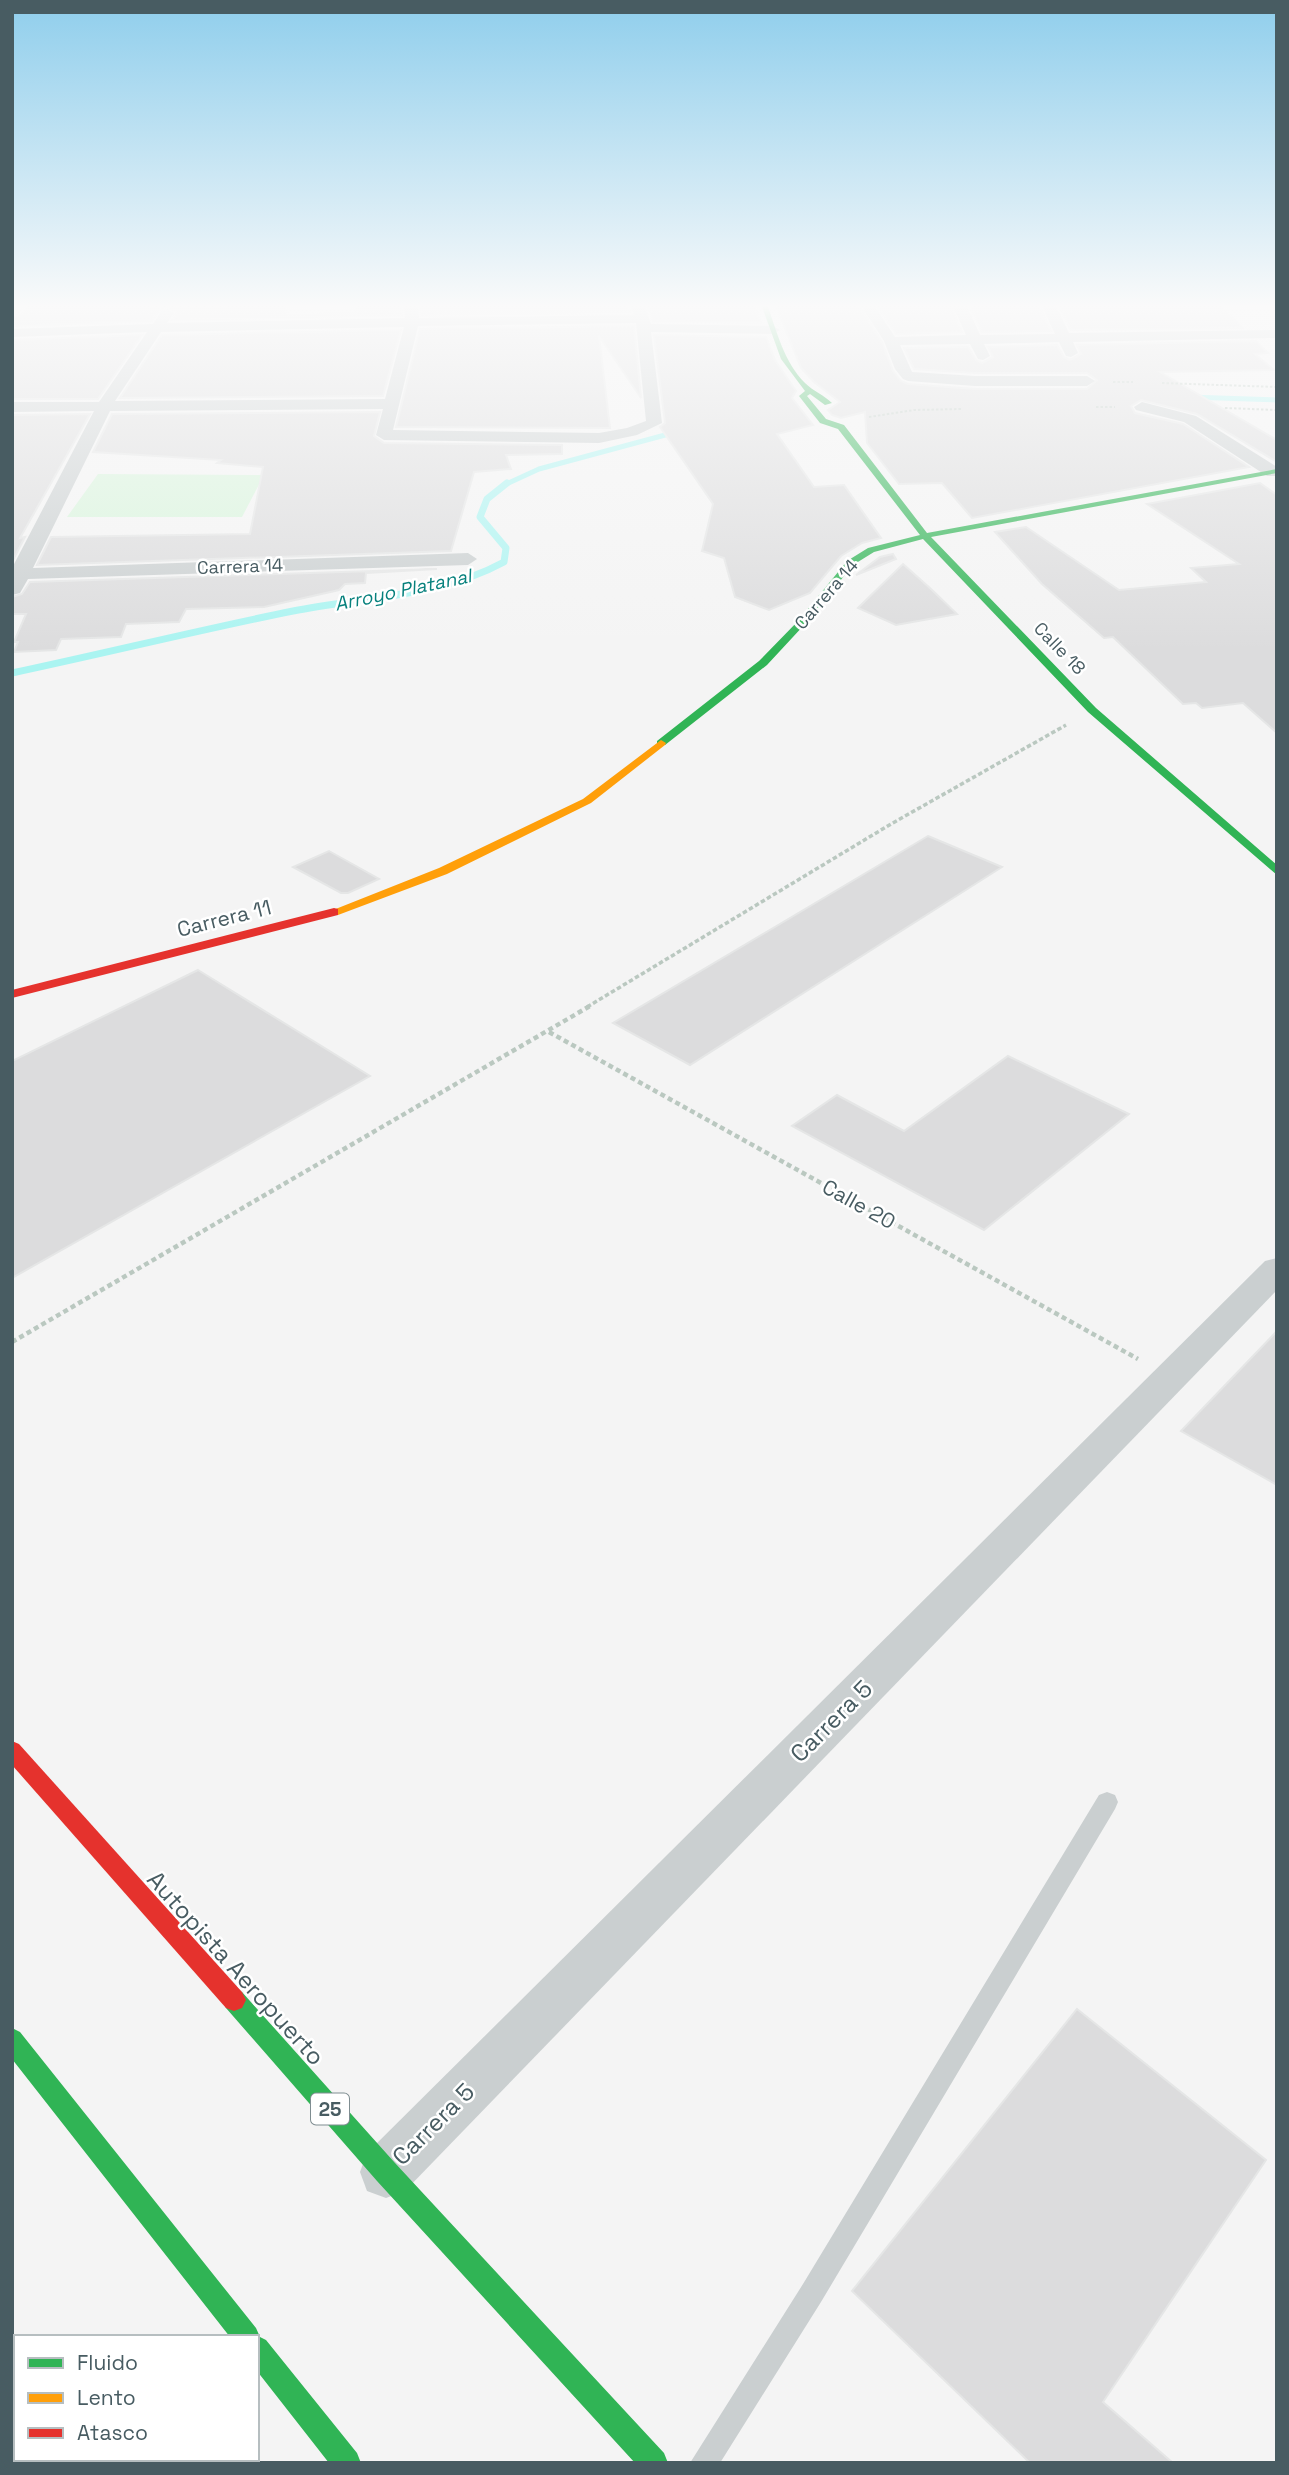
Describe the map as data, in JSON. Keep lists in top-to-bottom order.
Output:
{
  "streets": {
    "main road": [
      "Carrera 14",
      "Calle 18",
      "Carrera 11",
      "Autopista Aeropuerto",
      "25"
    ],
    "street": ["Carrera 5"],
    "path": ["Calle 20"]
  },
  "crossings": [
    ["Carrera 14", "Calle 18"],
    ["Carrera 14", "Carrera 11"],
    ["Calle 20", "Carrera 5"],
    ["Carrera 5", "Autopista Aeropuerto"]
  ],
  "water": ["Arroyo Platanal"],
  "legend": ["Fluido", "Lento", "Atasco"]
}
